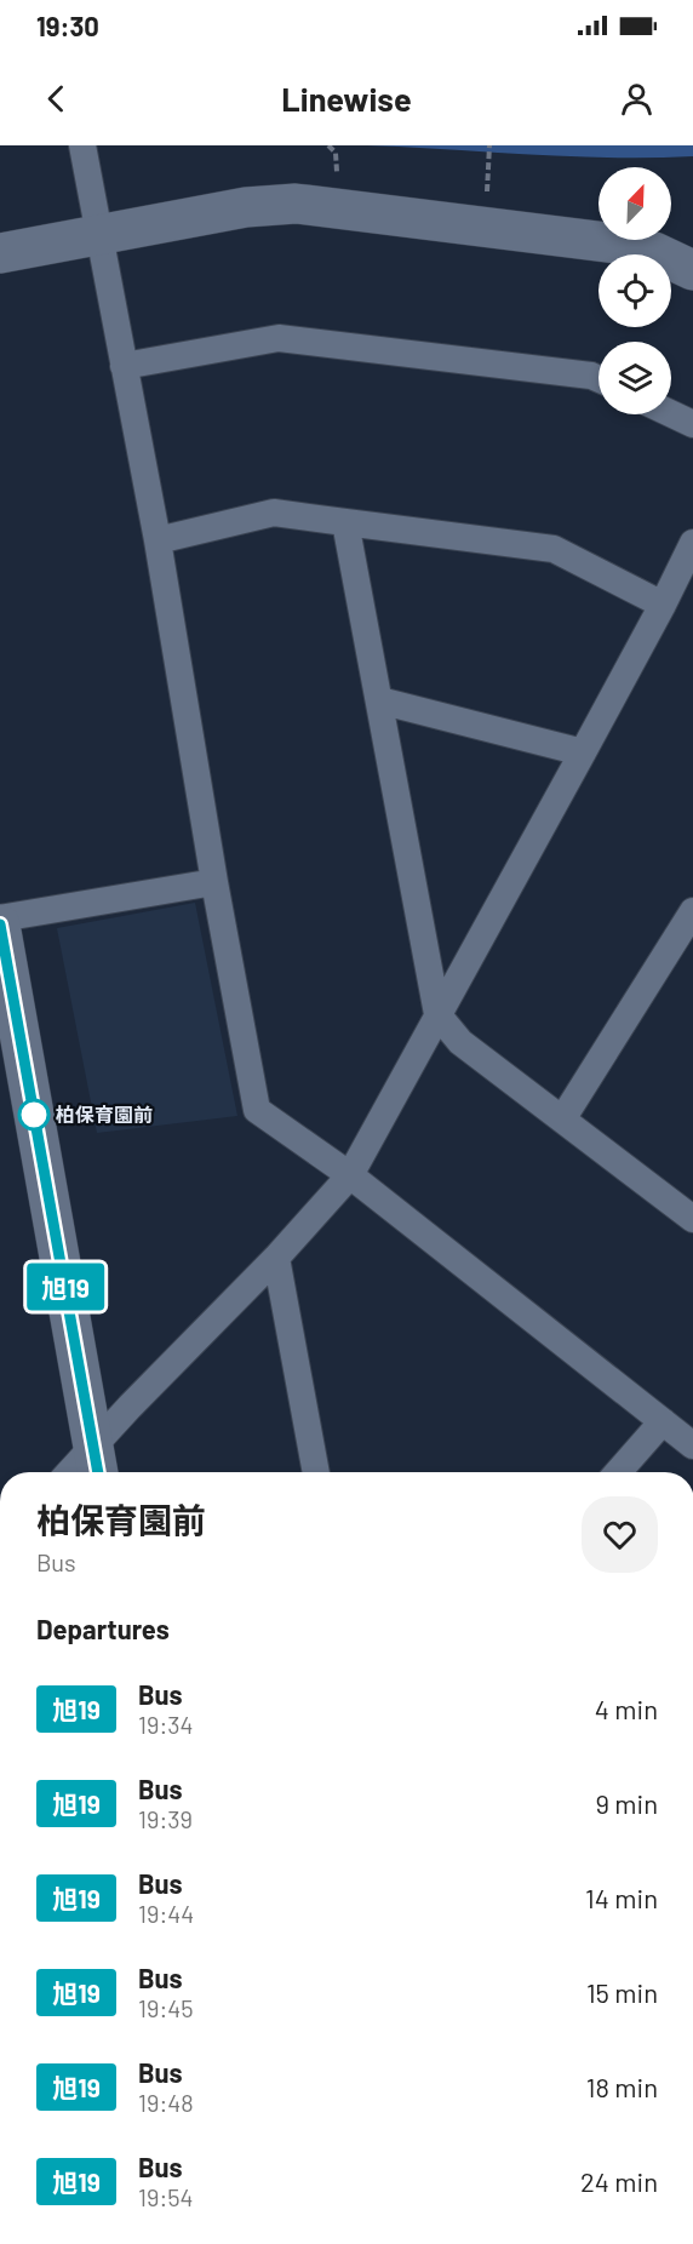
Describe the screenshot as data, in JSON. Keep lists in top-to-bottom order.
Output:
{
  "places": ["柏保育園前"],
  "lines": ["bus line 旭19"],
  "north": "top right",
  "page": {
    "status": "19:30",
    "header": "Linewise",
    "on_map": "旭19",
    "heading": [
      ["柏保育園前", "Bus"],
      "Departures"
    ],
    "list": [
      {
        "mark": "旭19",
        "name": "Bus",
        "note": "19:34",
        "value": "4 min"
      },
      {
        "mark": "旭19",
        "name": "Bus",
        "note": "19:39",
        "value": "9 min"
      },
      {
        "mark": "旭19",
        "name": "Bus",
        "note": "19:44",
        "value": "14 min"
      },
      {
        "mark": "旭19",
        "name": "Bus",
        "note": "19:45",
        "value": "15 min"
      },
      {
        "mark": "旭19",
        "name": "Bus",
        "note": "19:48",
        "value": "18 min"
      },
      {
        "mark": "旭19",
        "name": "Bus",
        "note": "19:54",
        "value": "24 min"
      }
    ]
  }
}
